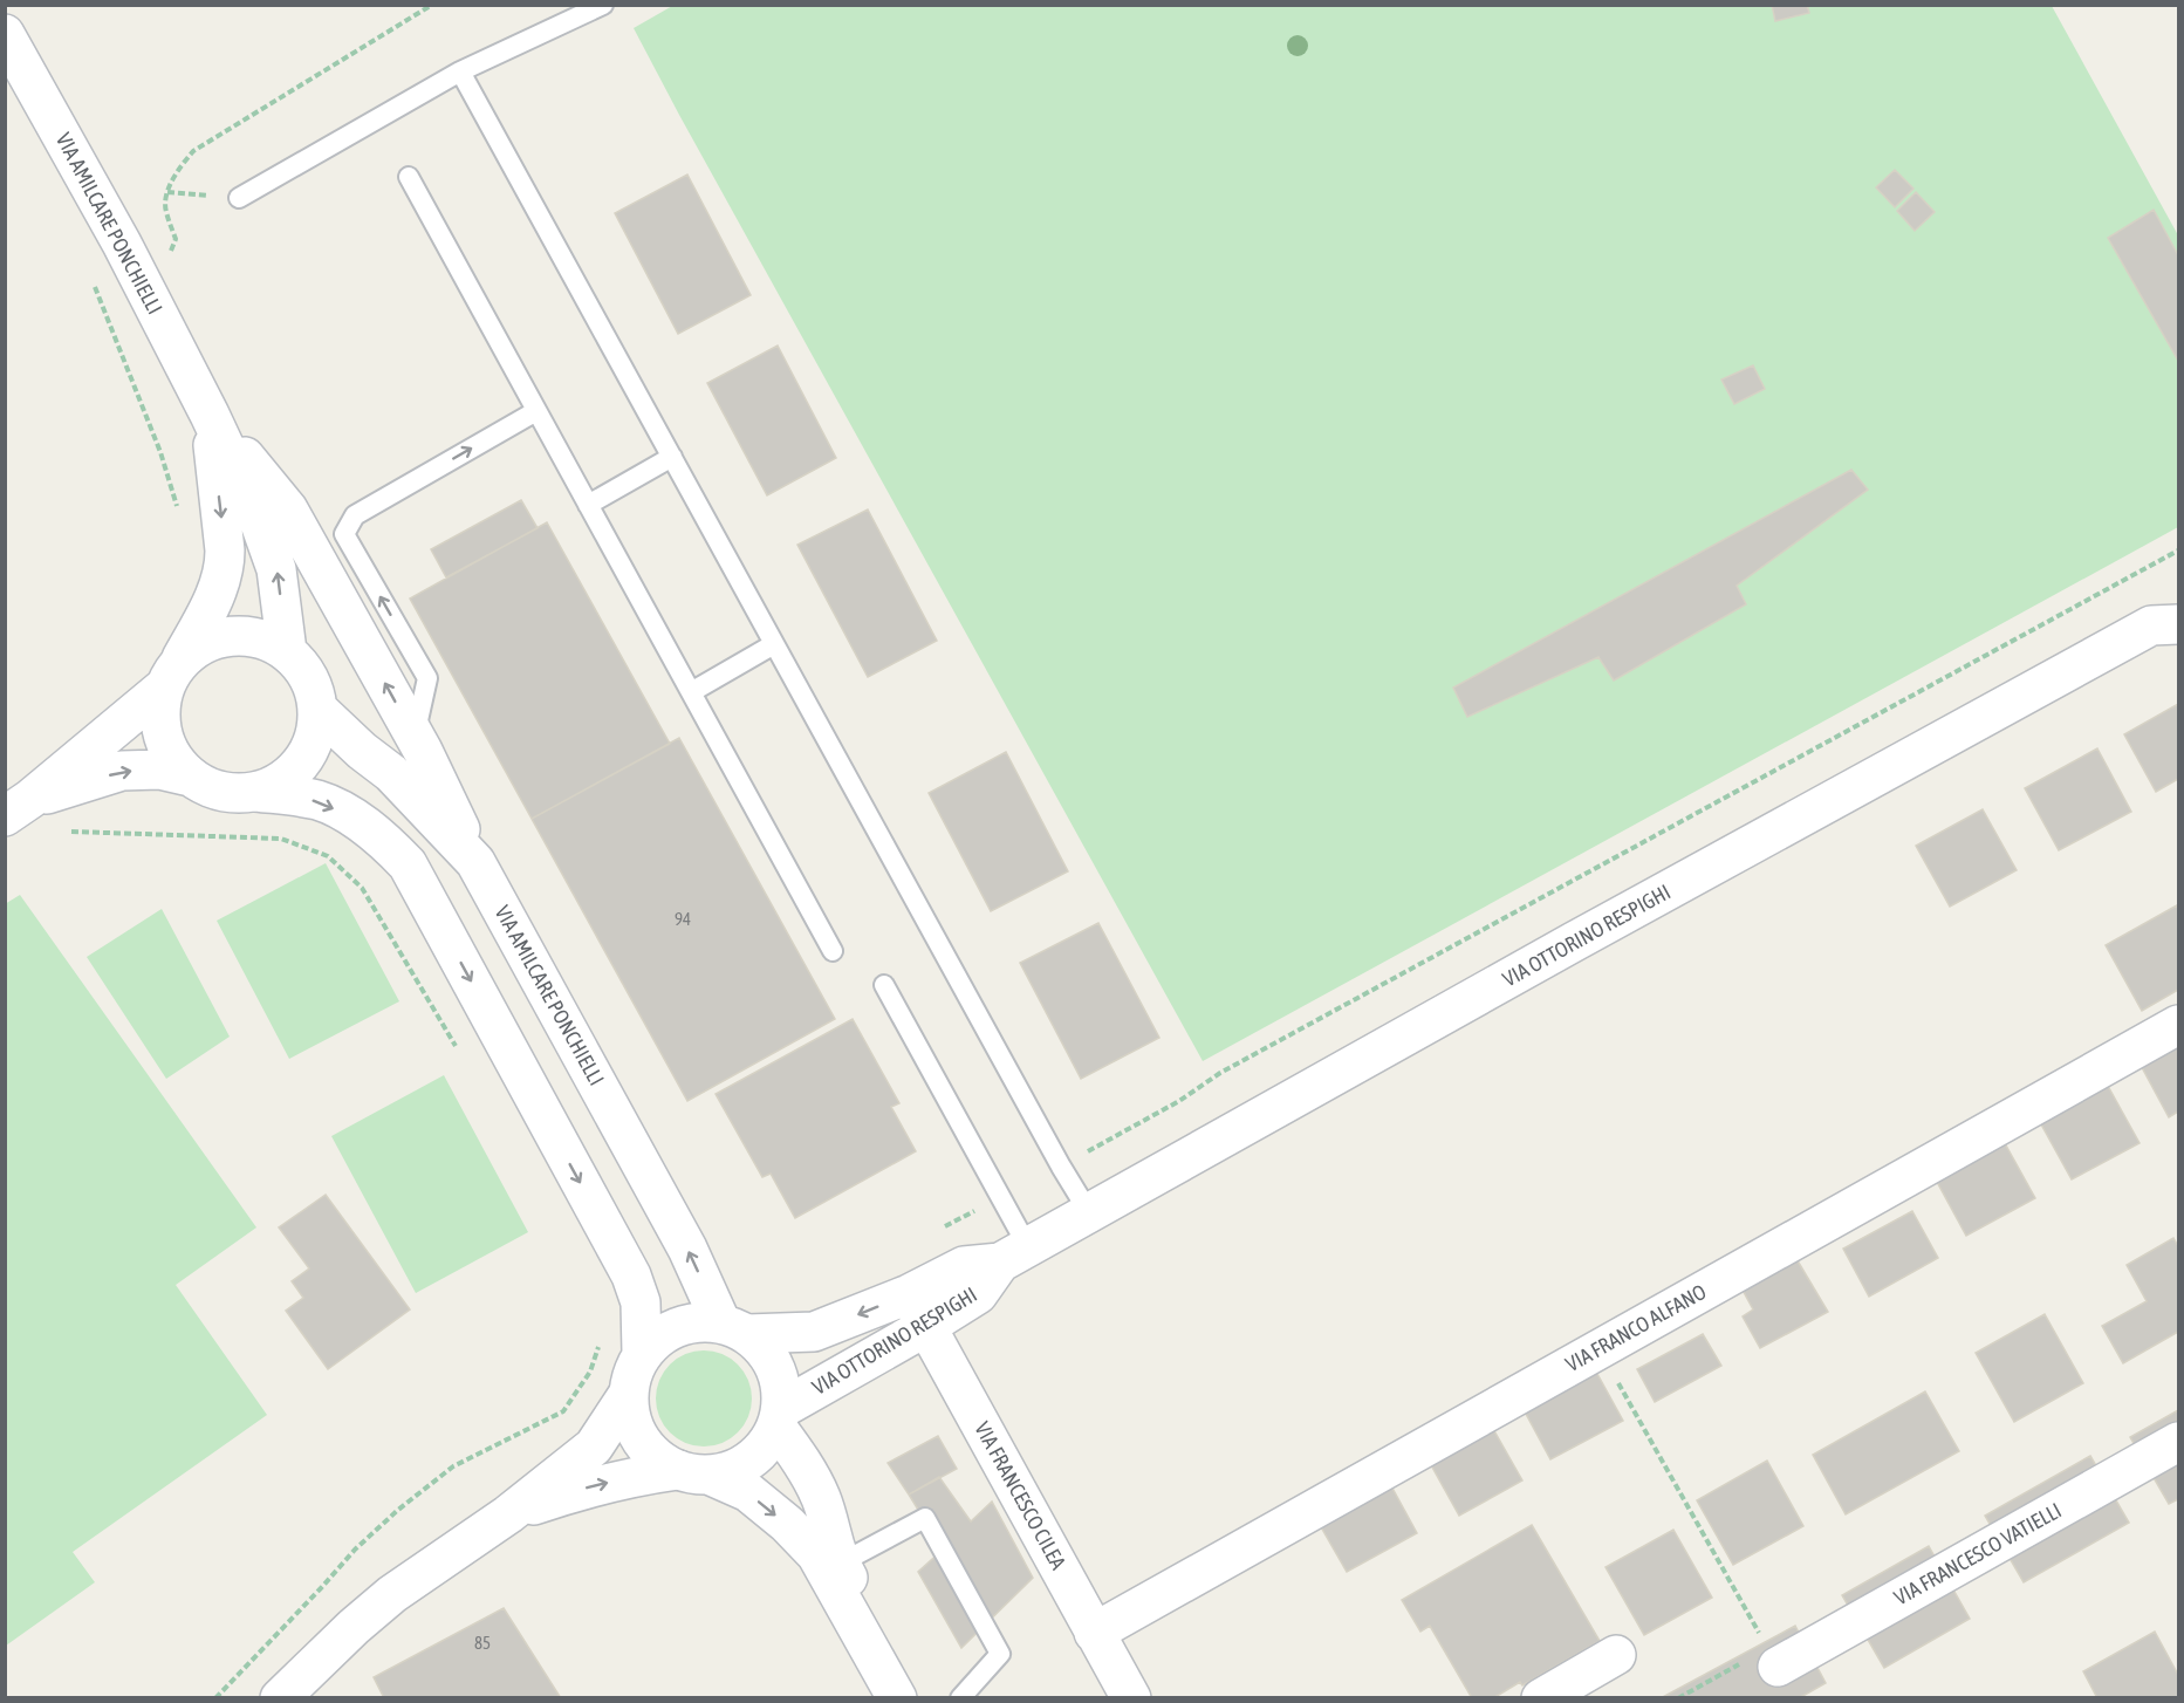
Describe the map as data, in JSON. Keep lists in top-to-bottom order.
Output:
{
  "streets": {
    "street": [
      "VIA AMILCARE PONCHIELLI",
      "VIA OTTORINO RESPIGHI",
      "VIA FRANCO ALFANO",
      "VIA FRANCESCO CILEA",
      "VIA FRANCESCO VATIELLI"
    ]
  },
  "crossings": [
    ["VIA AMILCARE PONCHIELLI", "VIA OTTORINO RESPIGHI"],
    ["VIA OTTORINO RESPIGHI", "VIA FRANCESCO CILEA"],
    ["VIA FRANCO ALFANO", "VIA FRANCESCO CILEA"]
  ],
  "house_numbers": ["94", "85"]
}
